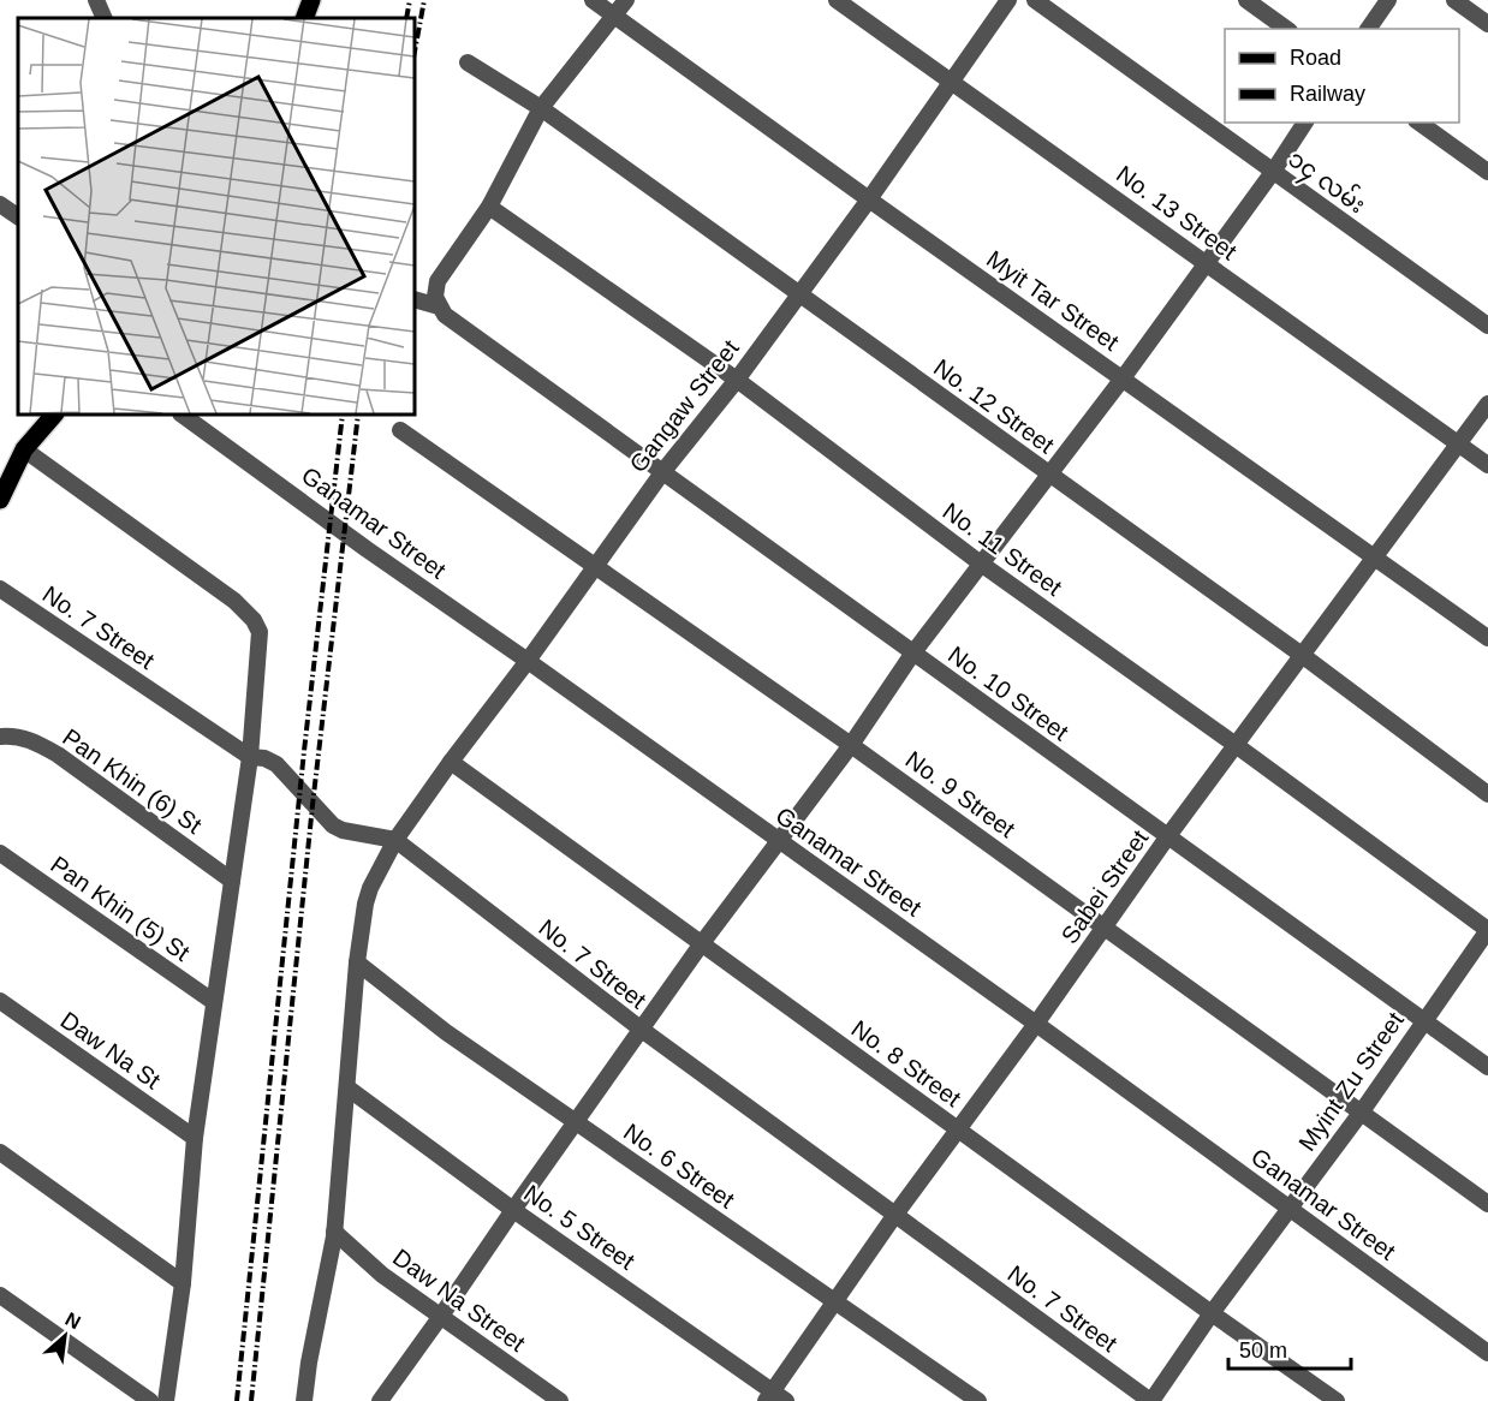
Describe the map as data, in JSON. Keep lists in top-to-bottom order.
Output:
{
  "streets": {
    "street": [
      "၁၄ လမ်း",
      "No. 13 Street",
      "Myit Tar Street",
      "Gangaw Street",
      "No. 12 Street",
      "Ganamar Street",
      "No. 11 Street",
      "No. 7 Street",
      "No. 10 Street",
      "Pan Khin (6) St",
      "No. 9 Street",
      "Sabei Street",
      "Pan Khin (5) St",
      "Daw Na St",
      "No. 8 Street",
      "Myint Zu Street",
      "No. 6 Street",
      "No. 5 Street",
      "Daw Na Street"
    ]
  },
  "crossings": [
    ["No. 13 Street", "Gangaw Street"],
    ["No. 13 Street", "Sabei Street"],
    ["Myit Tar Street", "Gangaw Street"],
    ["Myit Tar Street", "Sabei Street"],
    ["Gangaw Street", "No. 12 Street"],
    ["Gangaw Street", "Ganamar Street"],
    ["Gangaw Street", "No. 11 Street"],
    ["Gangaw Street", "No. 7 Street"],
    ["Gangaw Street", "No. 10 Street"],
    ["Gangaw Street", "No. 9 Street"],
    ["Gangaw Street", "No. 8 Street"],
    ["Gangaw Street", "No. 6 Street"],
    ["Gangaw Street", "No. 5 Street"],
    ["Gangaw Street", "Daw Na Street"],
    ["No. 12 Street", "Sabei Street"],
    ["Ganamar Street", "Sabei Street"],
    ["Ganamar Street", "Myint Zu Street"],
    ["No. 11 Street", "Sabei Street"],
    ["No. 11 Street", "Myint Zu Street"],
    ["No. 7 Street", "Sabei Street"],
    ["No. 7 Street", "Myint Zu Street"],
    ["No. 10 Street", "Sabei Street"],
    ["No. 10 Street", "Myint Zu Street"],
    ["No. 9 Street", "Sabei Street"],
    ["No. 9 Street", "Myint Zu Street"],
    ["Sabei Street", "No. 8 Street"],
    ["Sabei Street", "No. 6 Street"],
    ["Sabei Street", "No. 5 Street"],
    ["No. 8 Street", "Myint Zu Street"]
  ],
  "legend": ["Road", "Railway"],
  "scale_bar": "50 m",
  "north": "top right"
}
